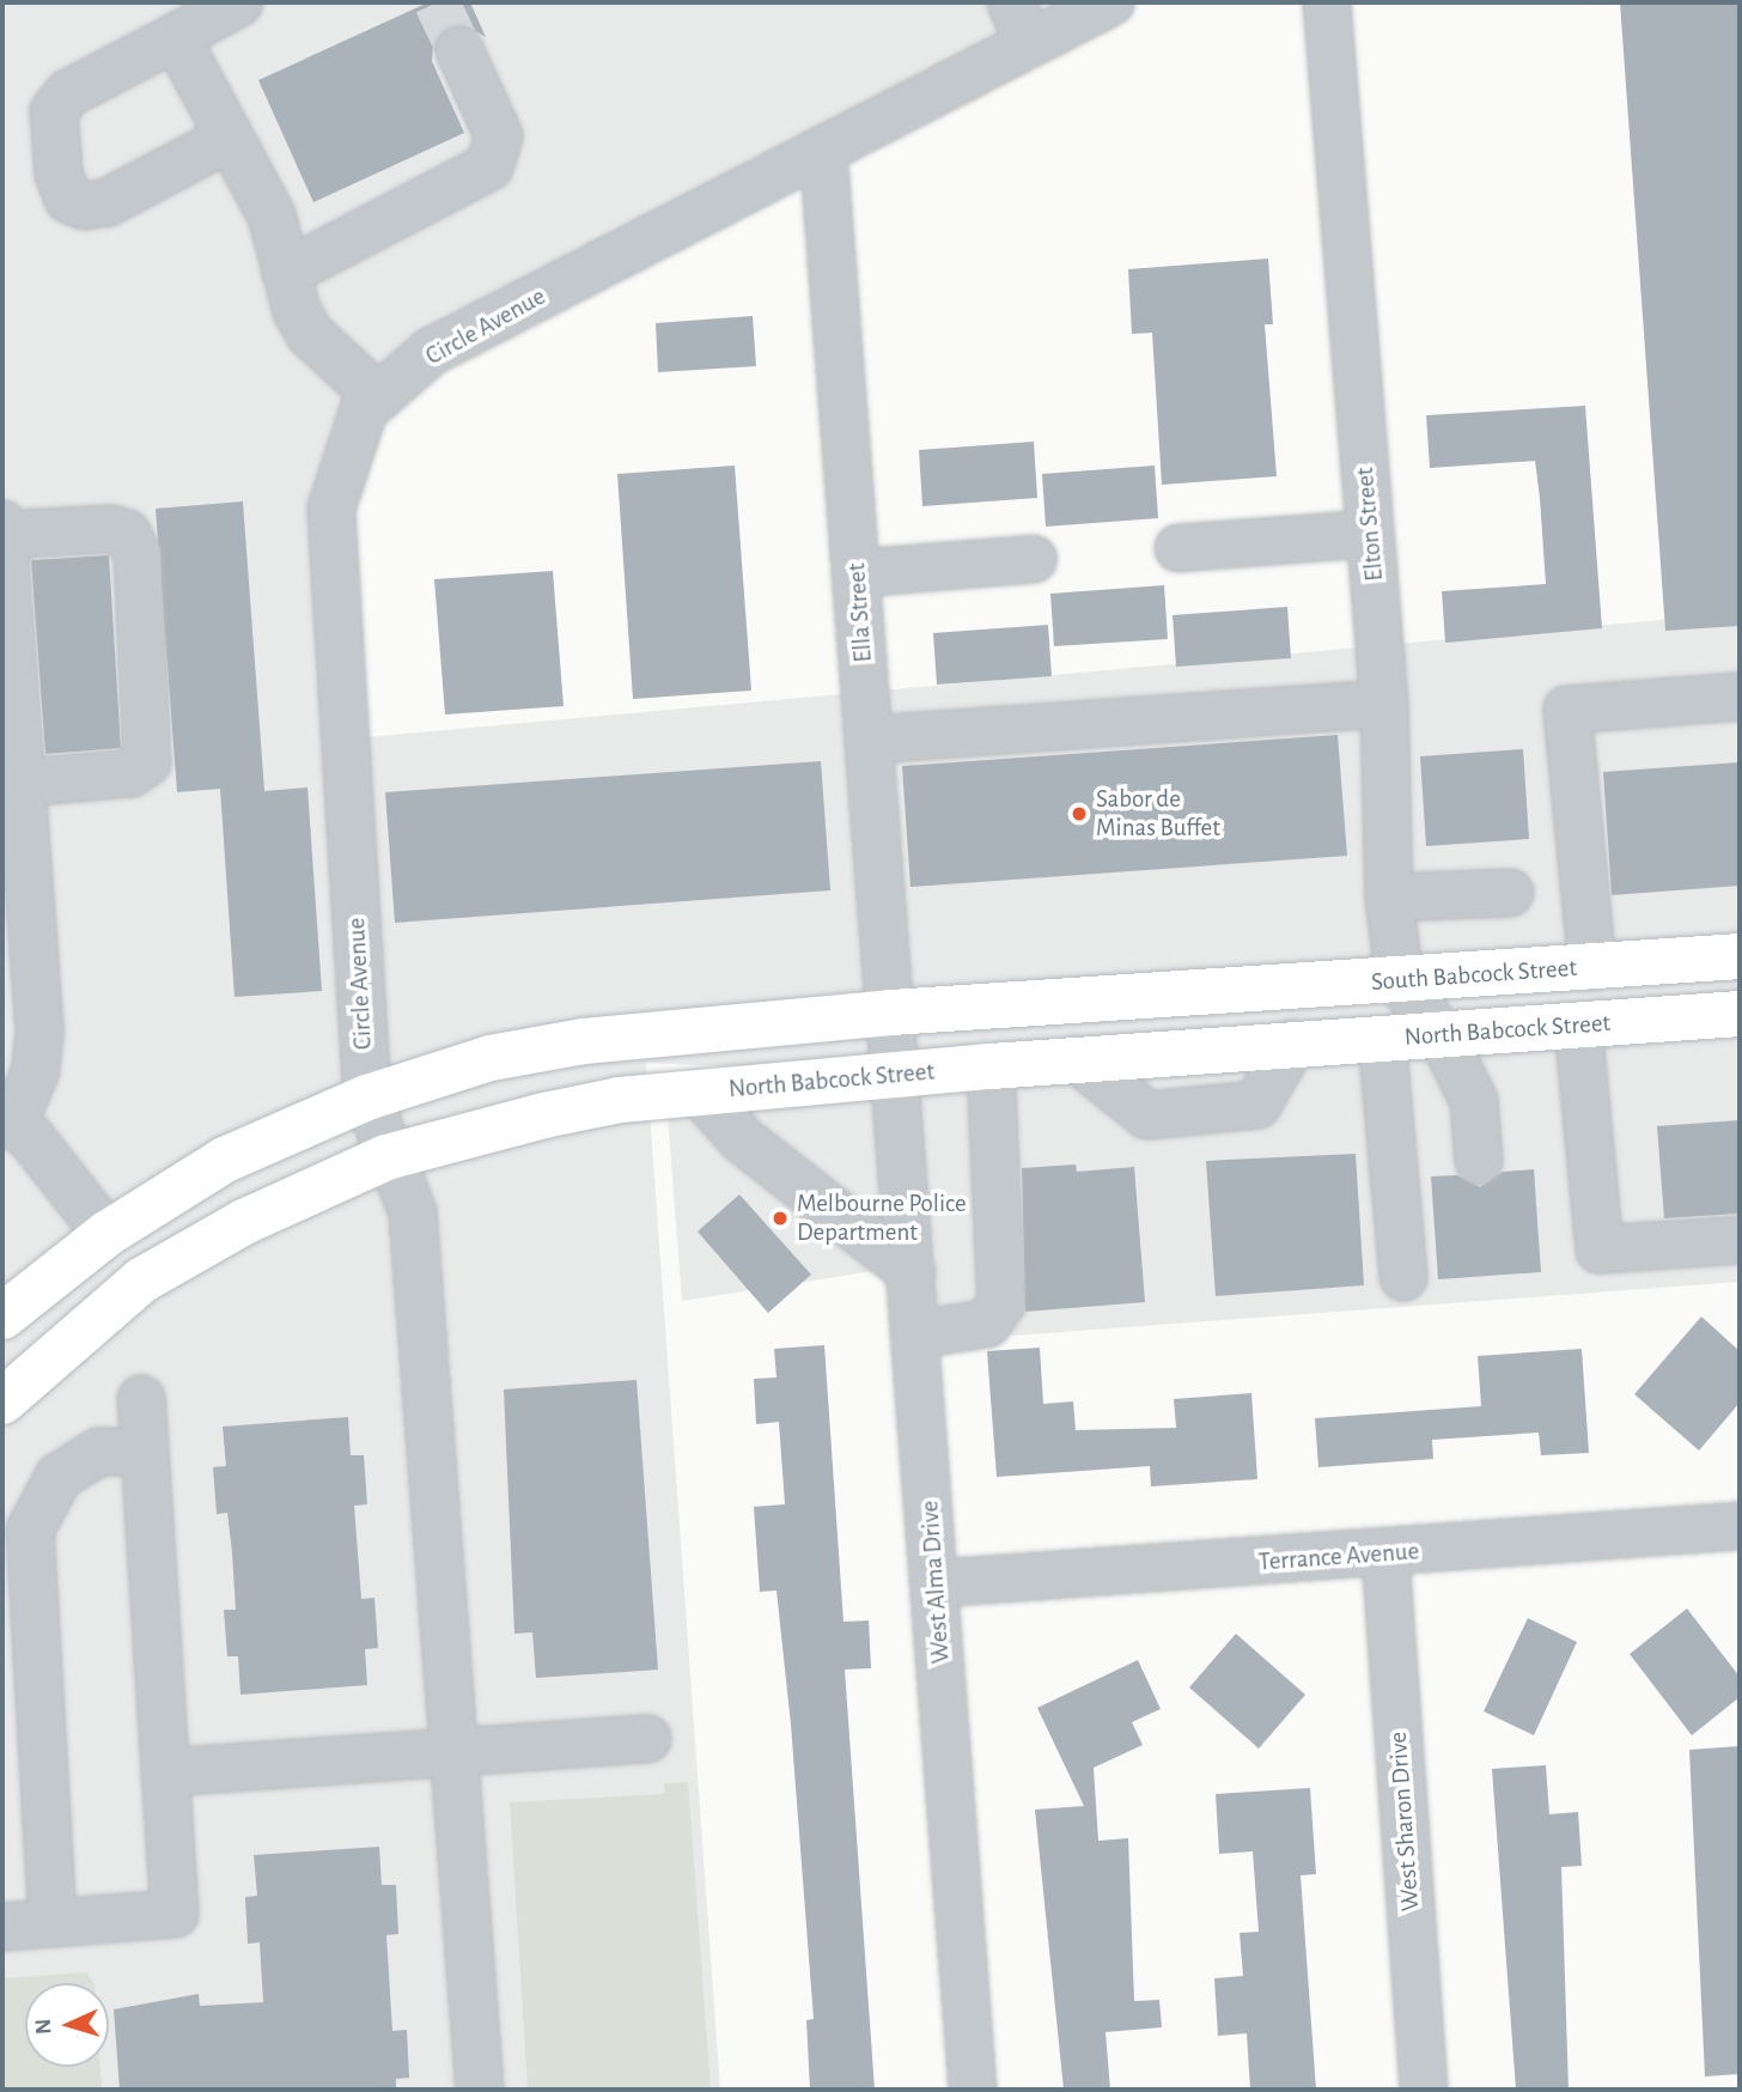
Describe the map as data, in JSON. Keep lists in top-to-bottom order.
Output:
{
  "streets": {
    "main road": ["South Babcock Street", "North Babcock Street"],
    "street": [
      "Circle Avenue",
      "Elton Street",
      "Ella Street",
      "Terrance Avenue",
      "West Alma Drive",
      "West Sharon Drive"
    ]
  },
  "crossings": [
    ["Circle Avenue", "Ella Street"],
    ["Circle Avenue", "North Babcock Street"],
    ["Elton Street", "South Babcock Street"],
    ["Ella Street", "South Babcock Street"],
    ["Ella Street", "North Babcock Street"],
    ["Ella Street", "West Alma Drive"],
    ["North Babcock Street", "West Alma Drive"],
    ["Terrance Avenue", "West Alma Drive"],
    ["Terrance Avenue", "West Sharon Drive"]
  ],
  "places": ["Sabor de Minas Buffet", "Melbourne Police Department"],
  "north": "left"
}
